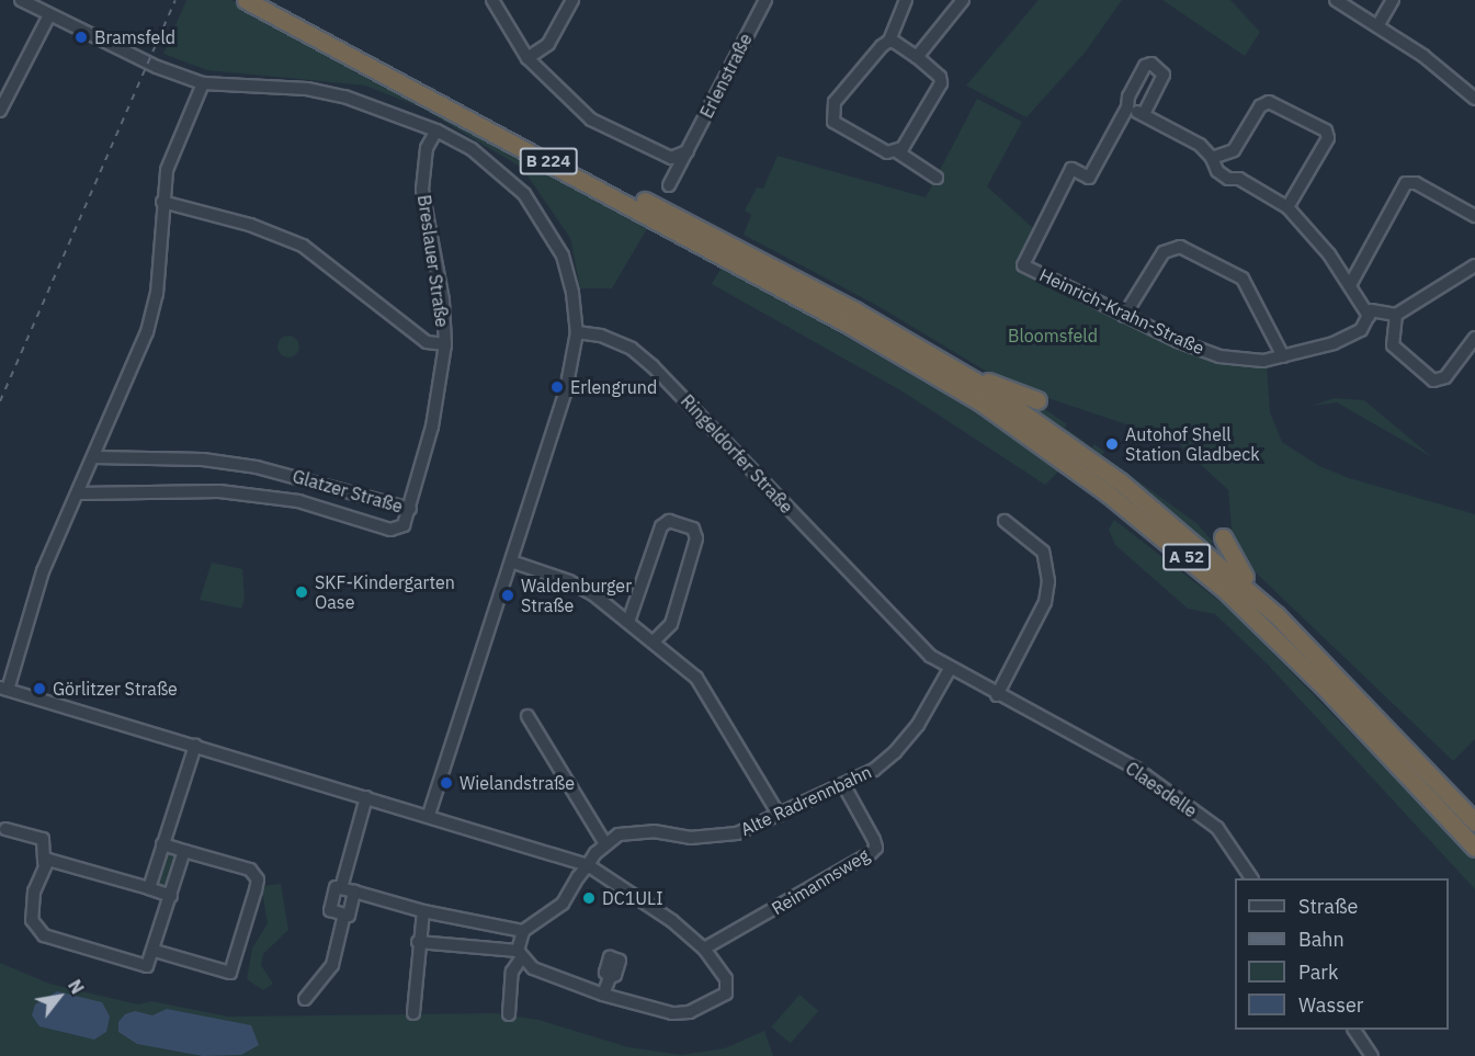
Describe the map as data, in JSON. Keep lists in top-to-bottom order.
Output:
{
  "streets": {
    "highway": ["B 224", "A 52"],
    "street": [
      "Erlenstraße",
      "Breslauer Straße",
      "Heinrich-Krahn-Straße",
      "Ringeldorfer Straße",
      "Glatzer Straße",
      "Claesdelle",
      "Alte Radrennbahn",
      "Reimannsweg"
    ]
  },
  "crossings": [
    ["B 224", "A 52"],
    ["Breslauer Straße", "Glatzer Straße"],
    ["Ringeldorfer Straße", "Claesdelle"],
    ["Ringeldorfer Straße", "Alte Radrennbahn"],
    ["Alte Radrennbahn", "Reimannsweg"]
  ],
  "parks": ["Bloomsfeld"],
  "places": [
    "Bramsfeld",
    "Erlengrund",
    "Autohof Shell Station Gladbeck",
    "SKF-Kindergarten Oase",
    "Waldenburger Straße",
    "Görlitzer Straße",
    "Wielandstraße",
    "DC1ULI"
  ],
  "legend": [
    "Straße",
    "Bahn",
    "Park",
    "Wasser"
  ],
  "north": "top right"
}
